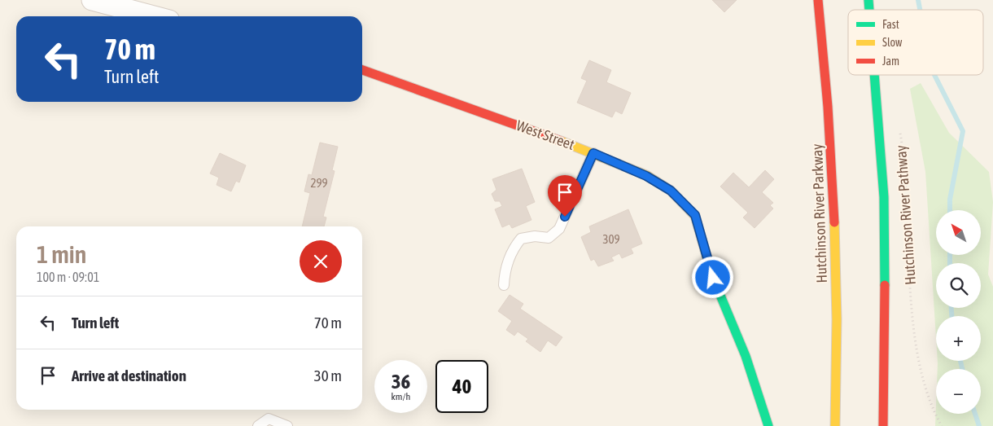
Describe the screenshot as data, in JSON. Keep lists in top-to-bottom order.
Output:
{
  "streets": {
    "main road": ["West Street", "Hutchinson River Parkway"],
    "path": ["Hutchinson River Pathway"]
  },
  "house_numbers": ["299", "309"],
  "legend": ["Fast", "Slow", "Jam"],
  "north": "top left",
  "page": {
    "turn": ["70 m", "Turn left"],
    "map_buttons": ["+", "−"],
    "heading": ["1 min", "100 m · 09:01"],
    "list": [
      {
        "name": "Turn left",
        "value": "70 m"
      },
      {
        "name": "Arrive at destination",
        "value": "30 m"
      }
    ],
    "speed": "36 km/h",
    "limit": "40"
  }
}
